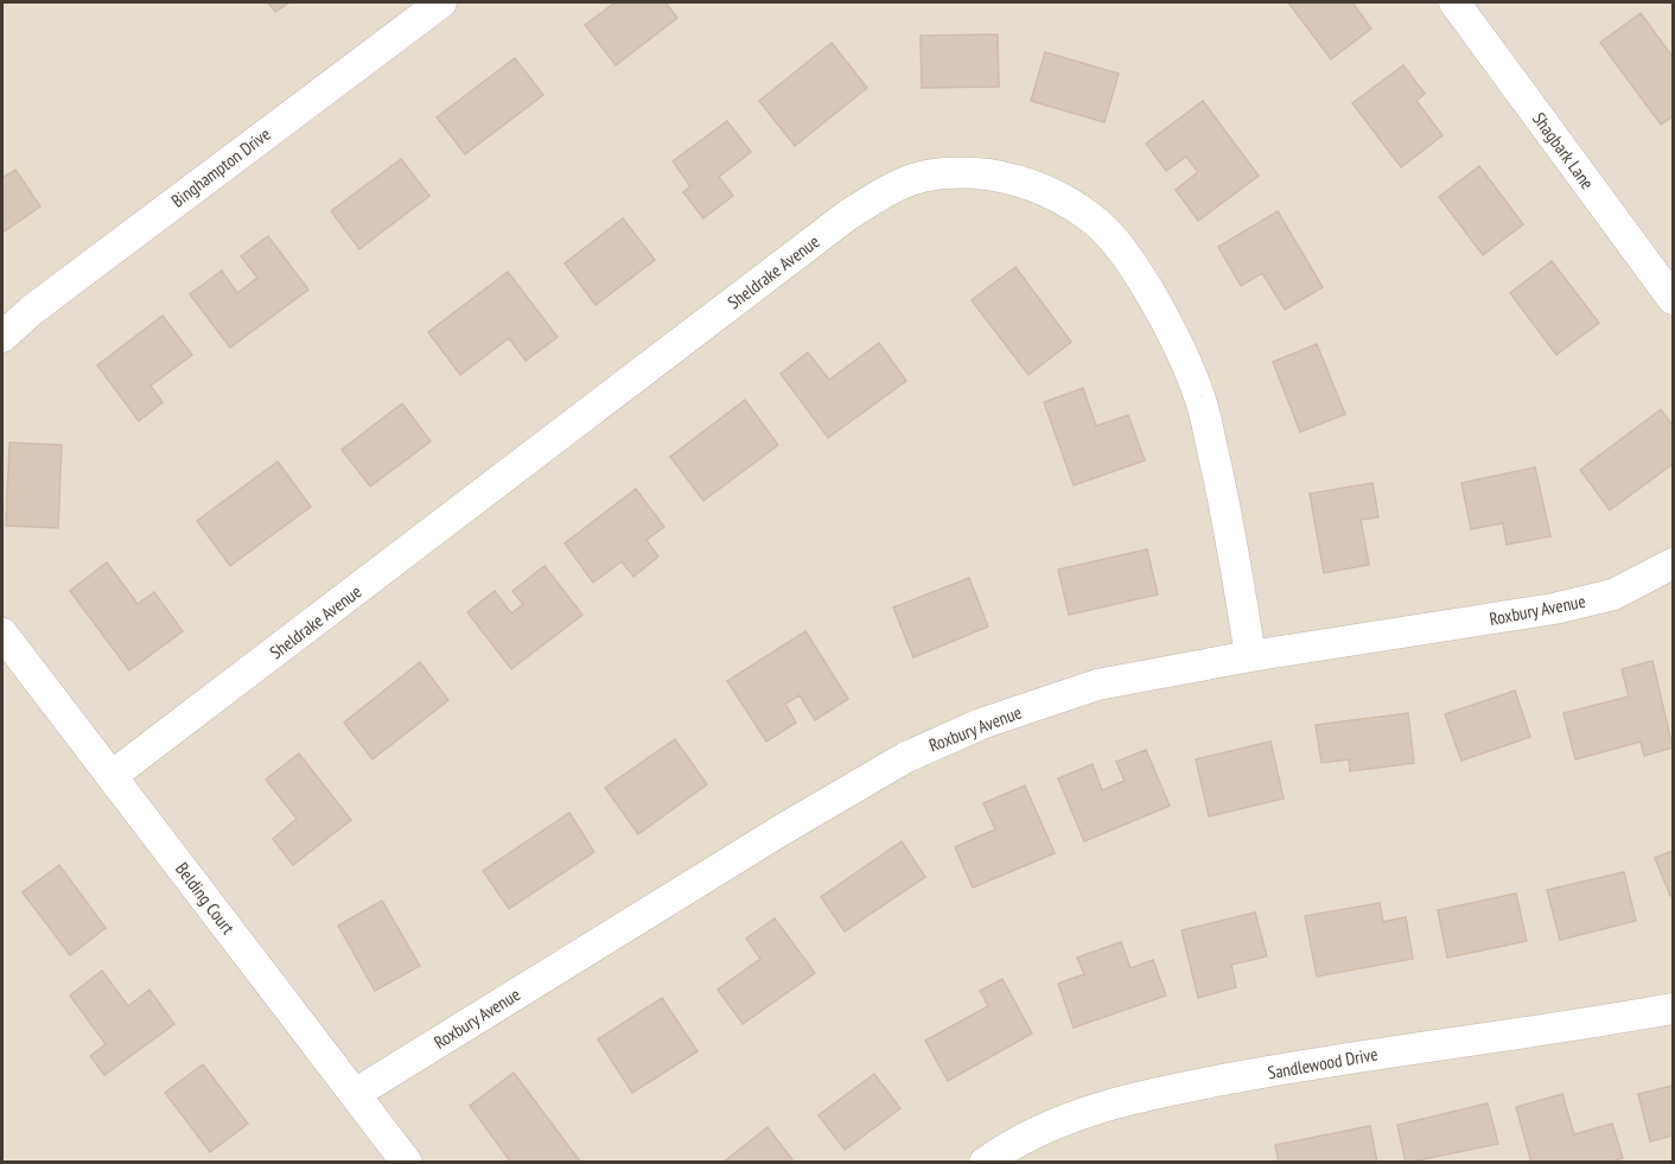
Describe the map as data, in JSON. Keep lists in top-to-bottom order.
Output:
{
  "streets": {
    "street": [
      "Shagbark Lane",
      "Binghampton Drive",
      "Sheldrake Avenue",
      "Roxbury Avenue",
      "Belding Court",
      "Sandlewood Drive"
    ]
  },
  "crossings": [
    ["Sheldrake Avenue", "Roxbury Avenue"],
    ["Sheldrake Avenue", "Belding Court"],
    ["Roxbury Avenue", "Belding Court"]
  ]
}
